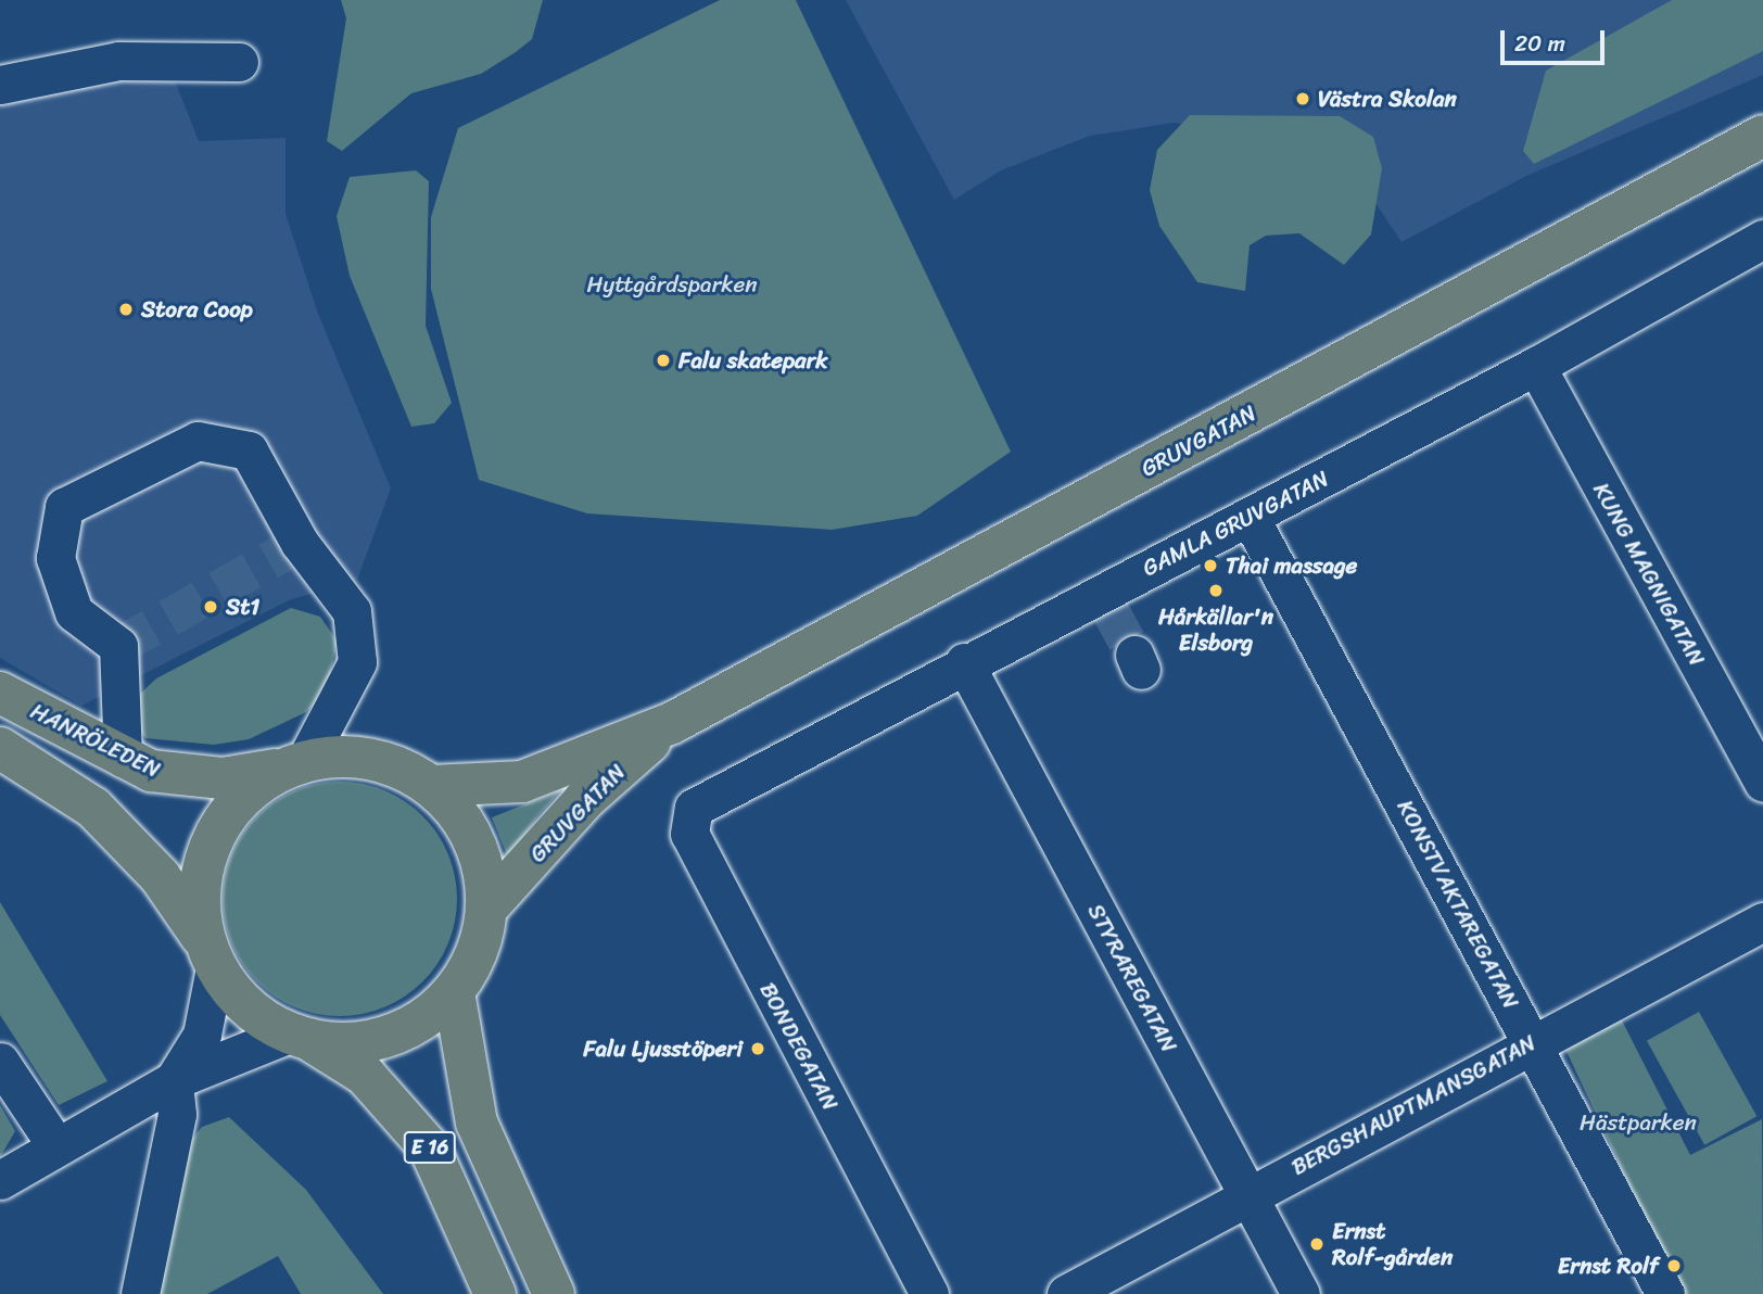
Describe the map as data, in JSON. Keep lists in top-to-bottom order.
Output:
{
  "streets": {
    "main road": ["GRUVGATAN", "HANRÖLEDEN", "E 16"],
    "street": [
      "GAMLA GRUVGATAN",
      "KUNG MAGNIGATAN",
      "KONSTVAKTAREGATAN",
      "STYRAREGATAN",
      "BONDEGATAN",
      "BERGSHAUPTMANSGATAN"
    ]
  },
  "crossings": [
    ["GRUVGATAN", "HANRÖLEDEN"],
    ["GAMLA GRUVGATAN", "KUNG MAGNIGATAN"],
    ["GAMLA GRUVGATAN", "KONSTVAKTAREGATAN"],
    ["GAMLA GRUVGATAN", "STYRAREGATAN"],
    ["GAMLA GRUVGATAN", "BONDEGATAN"],
    ["KONSTVAKTAREGATAN", "BERGSHAUPTMANSGATAN"],
    ["STYRAREGATAN", "BERGSHAUPTMANSGATAN"]
  ],
  "parks": ["Hyttgårdsparken", "Hästparken"],
  "places": [
    "Västra Skolan",
    "Stora Coop",
    "Falu skatepark",
    "Thai massage",
    "Hårkällar'n Elsborg",
    "St1",
    "Falu Ljusstöperi",
    "Ernst Rolf-gården",
    "Ernst Rolf"
  ],
  "scale_bar": "20 m"
}
